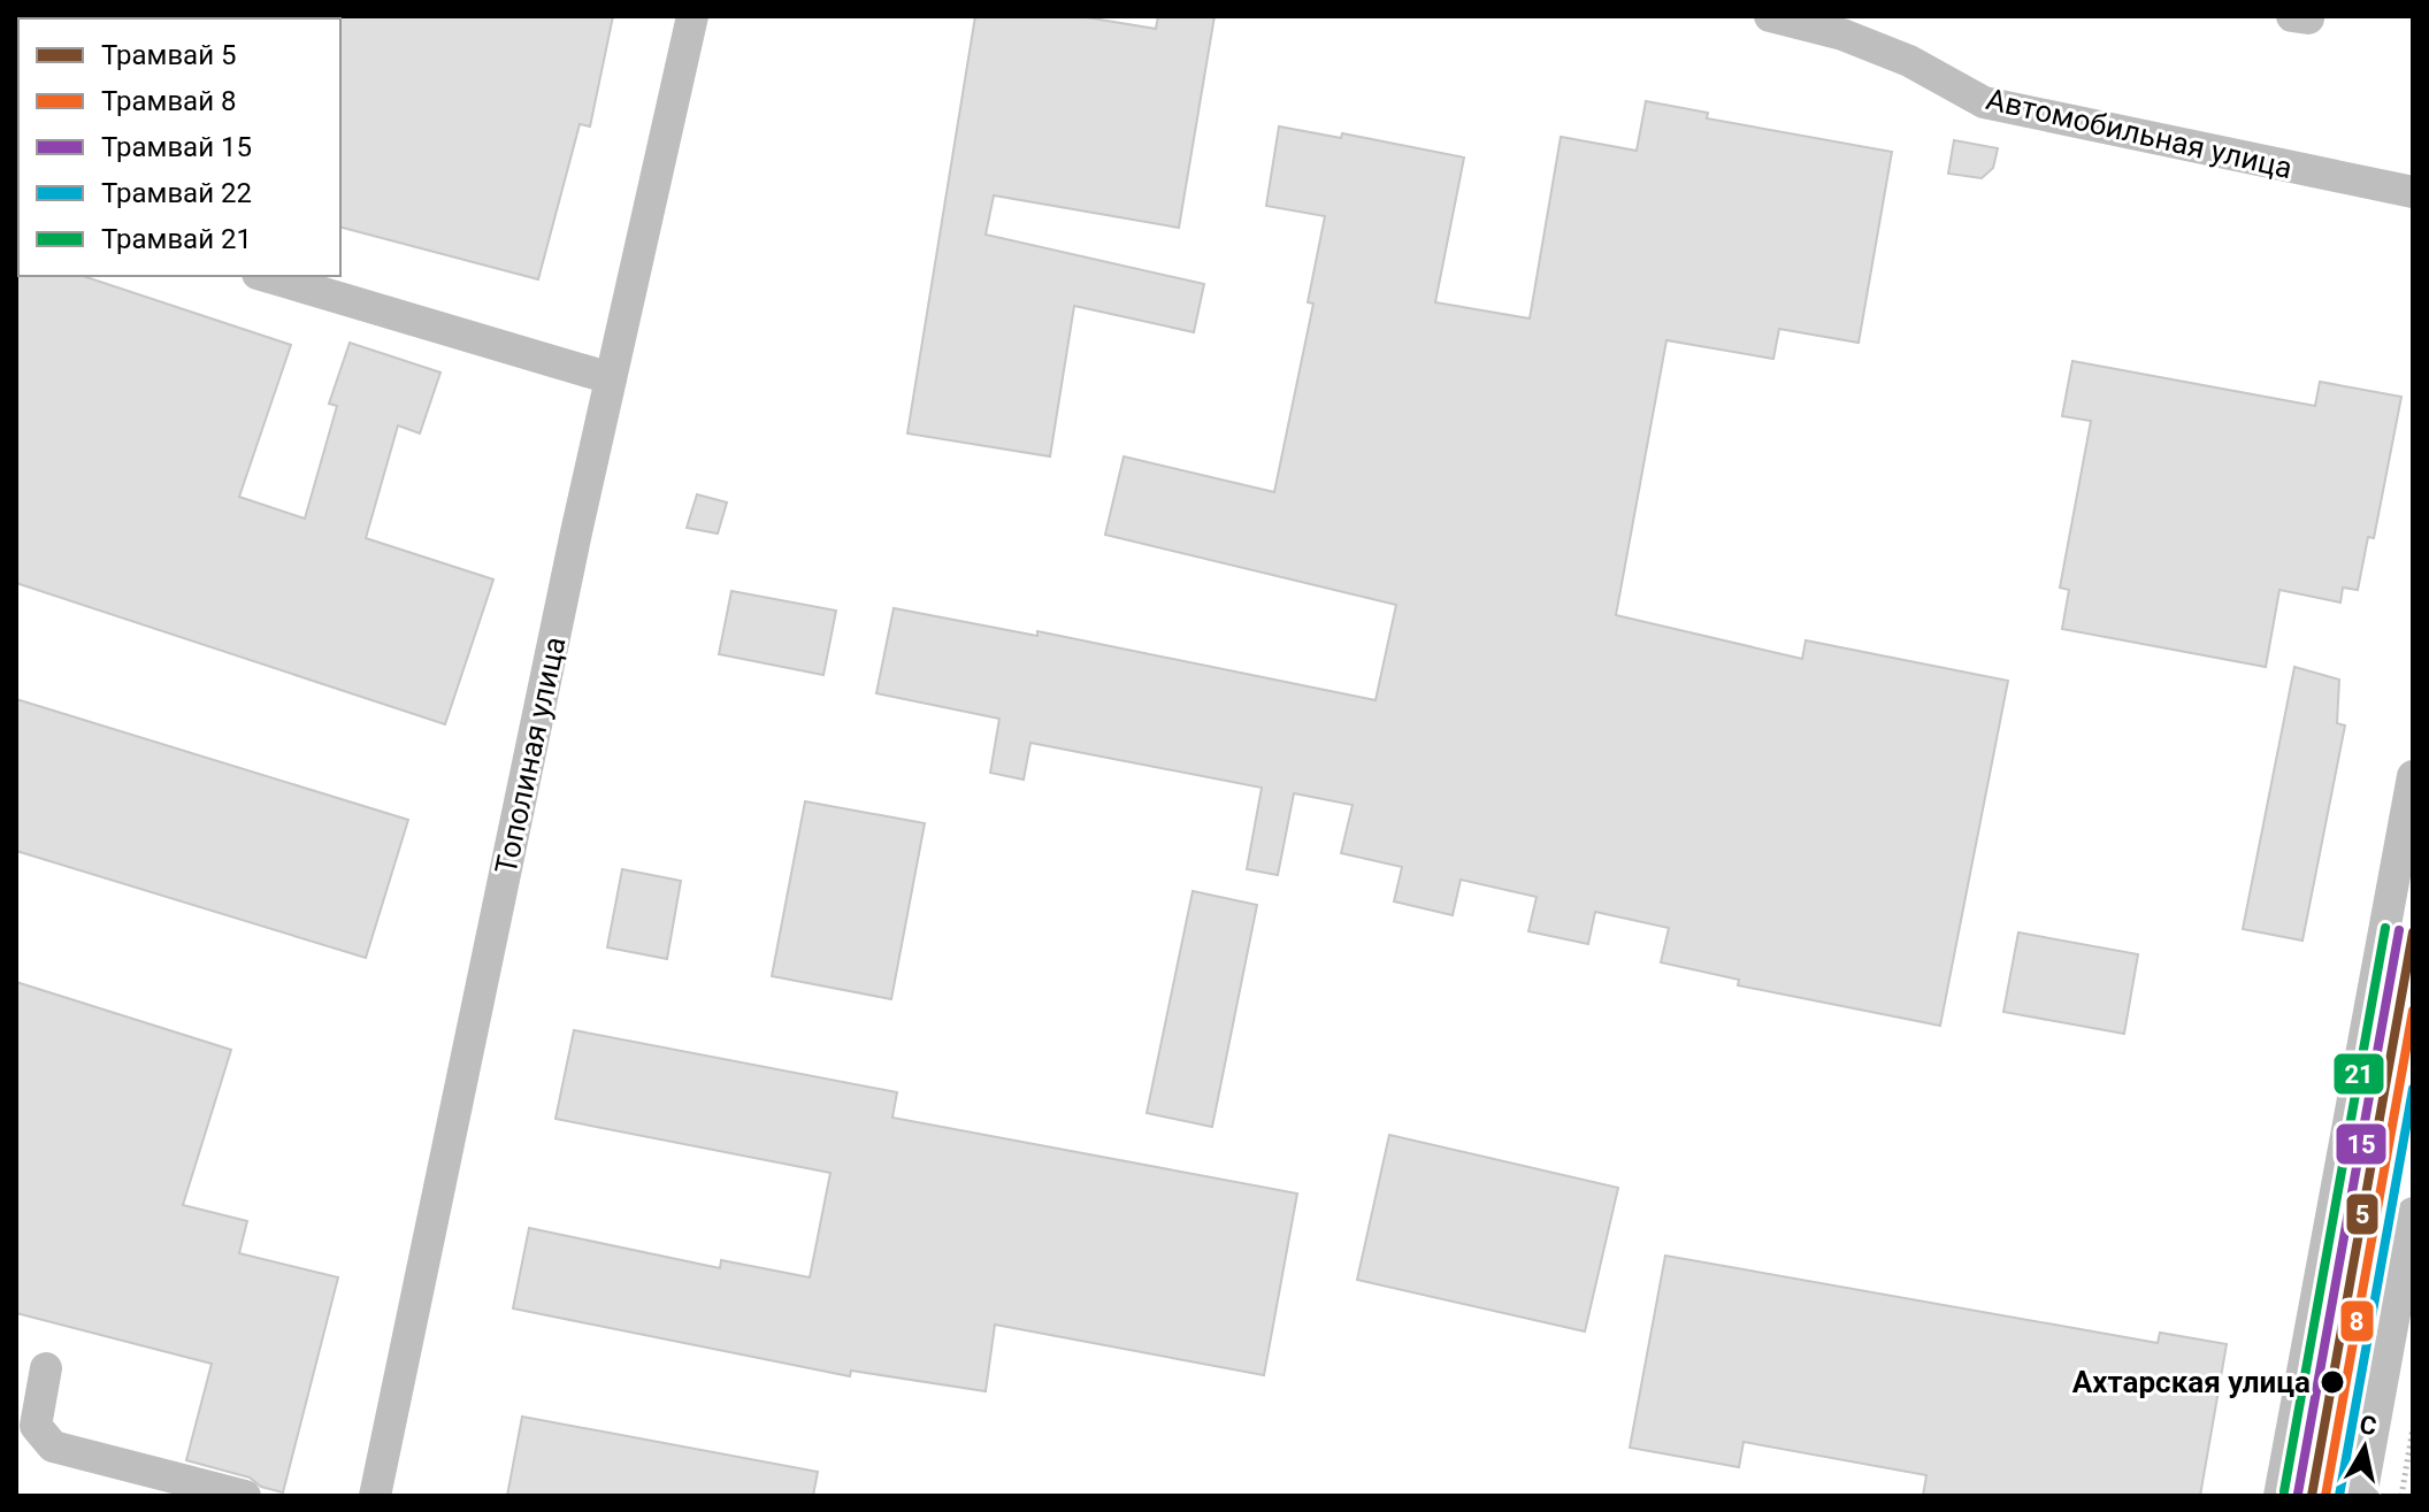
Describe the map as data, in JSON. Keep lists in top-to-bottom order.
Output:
{
  "streets": {
    "street": ["Автомобильная улица", "Тополиная улица"]
  },
  "places": ["Ахтарская улица"],
  "lines": [
    "tram line 21",
    "tram line 15",
    "tram line 5",
    "tram line 8",
    "tram line 22"
  ],
  "legend": [
    "Трамвай 5",
    "Трамвай 8",
    "Трамвай 15",
    "Трамвай 22",
    "Трамвай 21"
  ],
  "north": "top"
}
